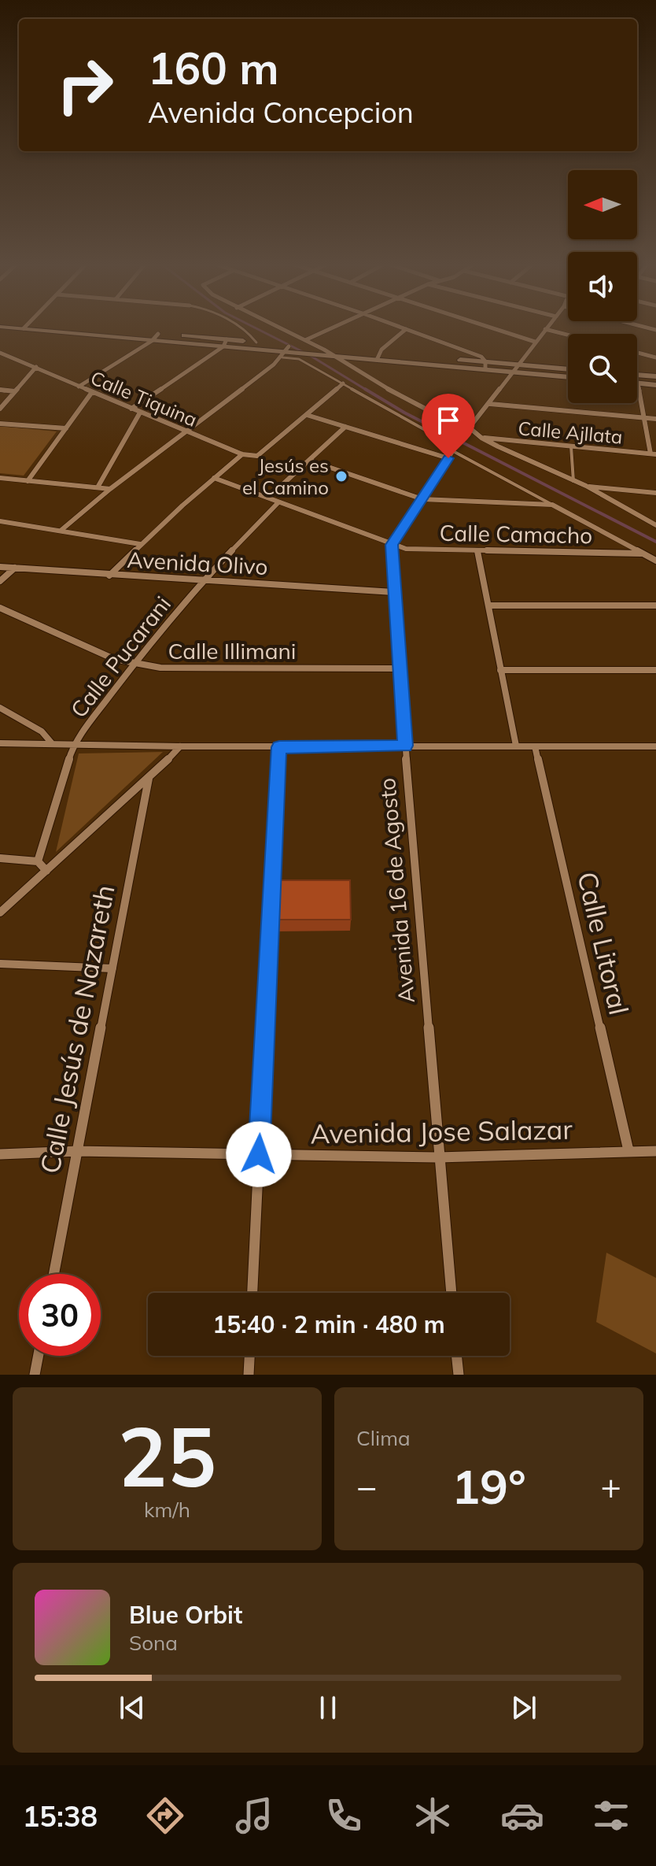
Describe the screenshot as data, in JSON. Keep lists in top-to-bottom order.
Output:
{
  "streets": {
    "street": [
      "Calle Tiquina",
      "Calle Ajllata",
      "Calle Camacho",
      "Avenida Olivo",
      "Calle Illimani",
      "Calle Pucarani",
      "Avenida 16 de Agosto",
      "Calle Litoral",
      "Calle Jesús de Nazareth",
      "Avenida Jose Salazar"
    ]
  },
  "crossings": [
    ["Calle Camacho", "Calle Pucarani"],
    ["Calle Camacho", "Avenida 16 de Agosto"],
    ["Avenida Olivo", "Calle Pucarani"],
    ["Avenida Olivo", "Avenida 16 de Agosto"],
    ["Calle Illimani", "Calle Pucarani"],
    ["Calle Illimani", "Avenida 16 de Agosto"],
    ["Avenida 16 de Agosto", "Avenida Jose Salazar"],
    ["Calle Litoral", "Avenida Jose Salazar"],
    ["Calle Jesús de Nazareth", "Avenida Jose Salazar"]
  ],
  "places": ["Jesús es el Camino"],
  "north": "left",
  "page": {
    "turn": ["160 m", "Avenida Concepcion"],
    "limit": "30",
    "trip": "15:40 · 2 min · 480 m",
    "tile": [
      ["25", "km/h"],
      "Clima"
    ],
    "heat": ["−", "19°", "+"],
    "song": ["Blue Orbit", "Sona"],
    "tabs": "15:38"
  }
}
